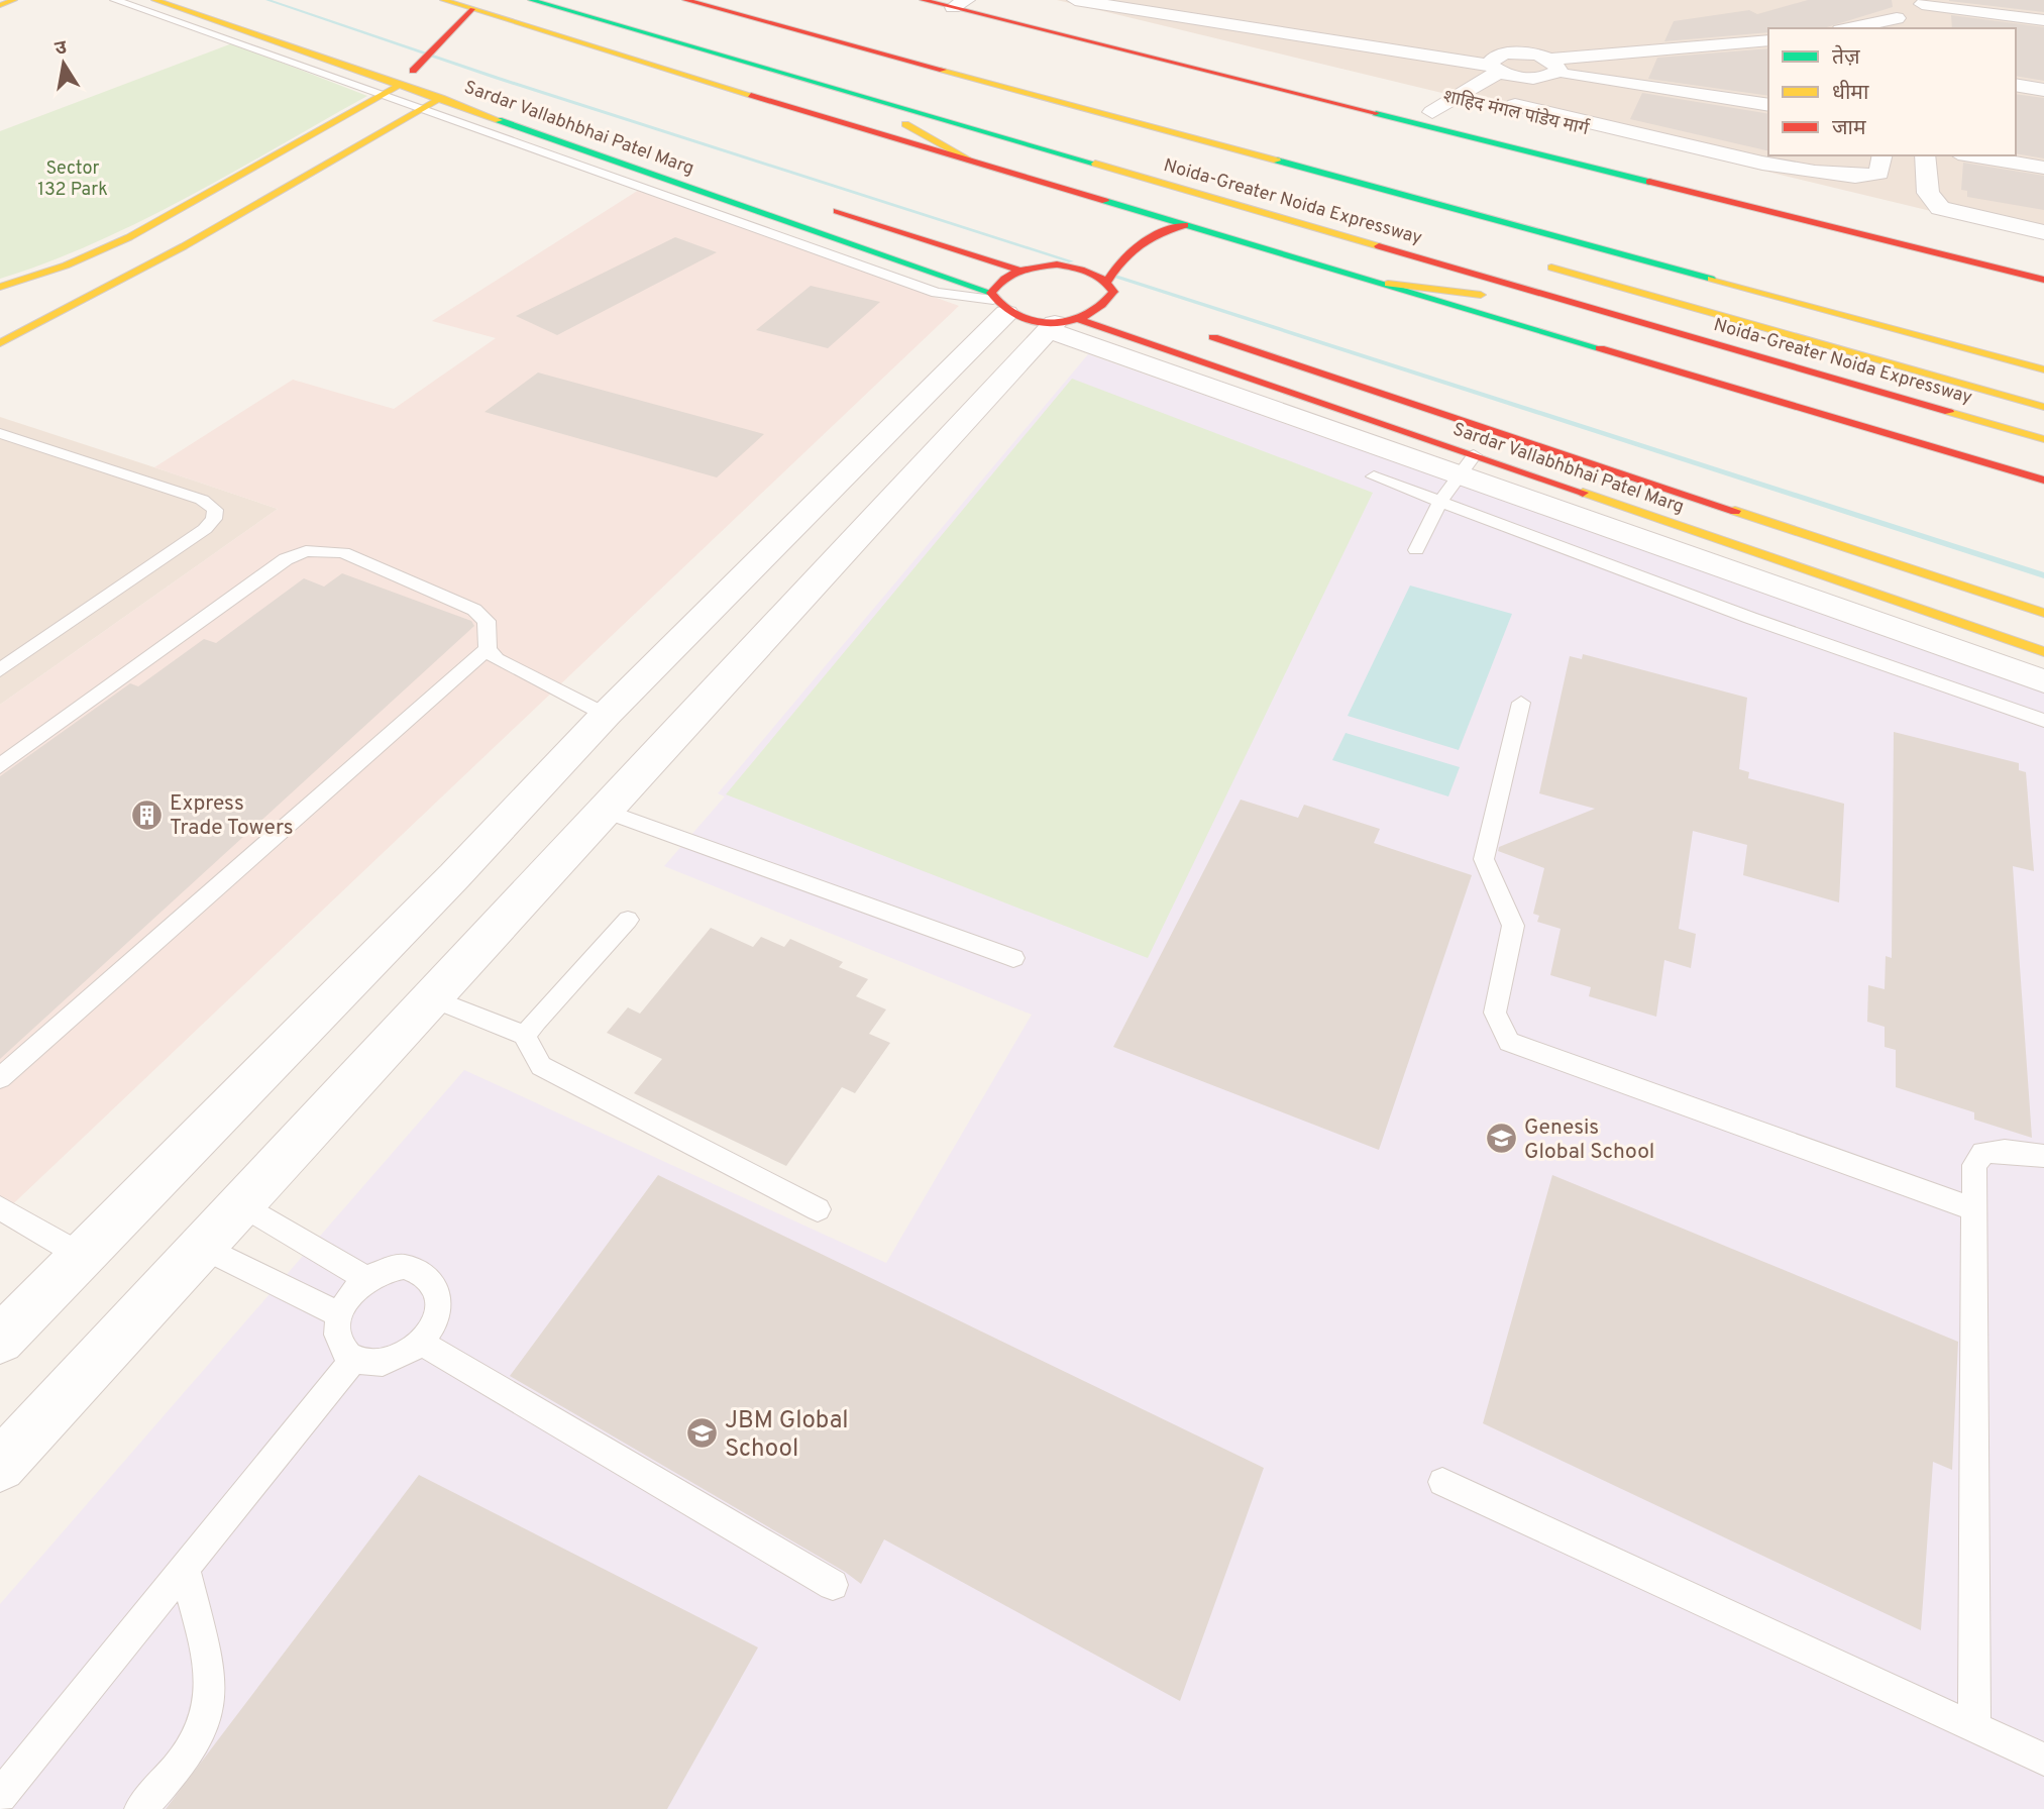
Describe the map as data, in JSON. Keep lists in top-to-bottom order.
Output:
{
  "streets": {
    "main road": ["शाहिद मंगल पांडेय मार्ग", "Sardar Vallabhbhai Patel Marg", "Noida-Greater Noida Expressway"]
  },
  "parks": ["Sector 132 Park"],
  "places": {
    "building": ["Express Trade Towers"],
    "school or university": ["Genesis Global School", "JBM Global School"]
  },
  "legend": ["तेज़", "धीमा", "जाम"],
  "north": "top"
}
